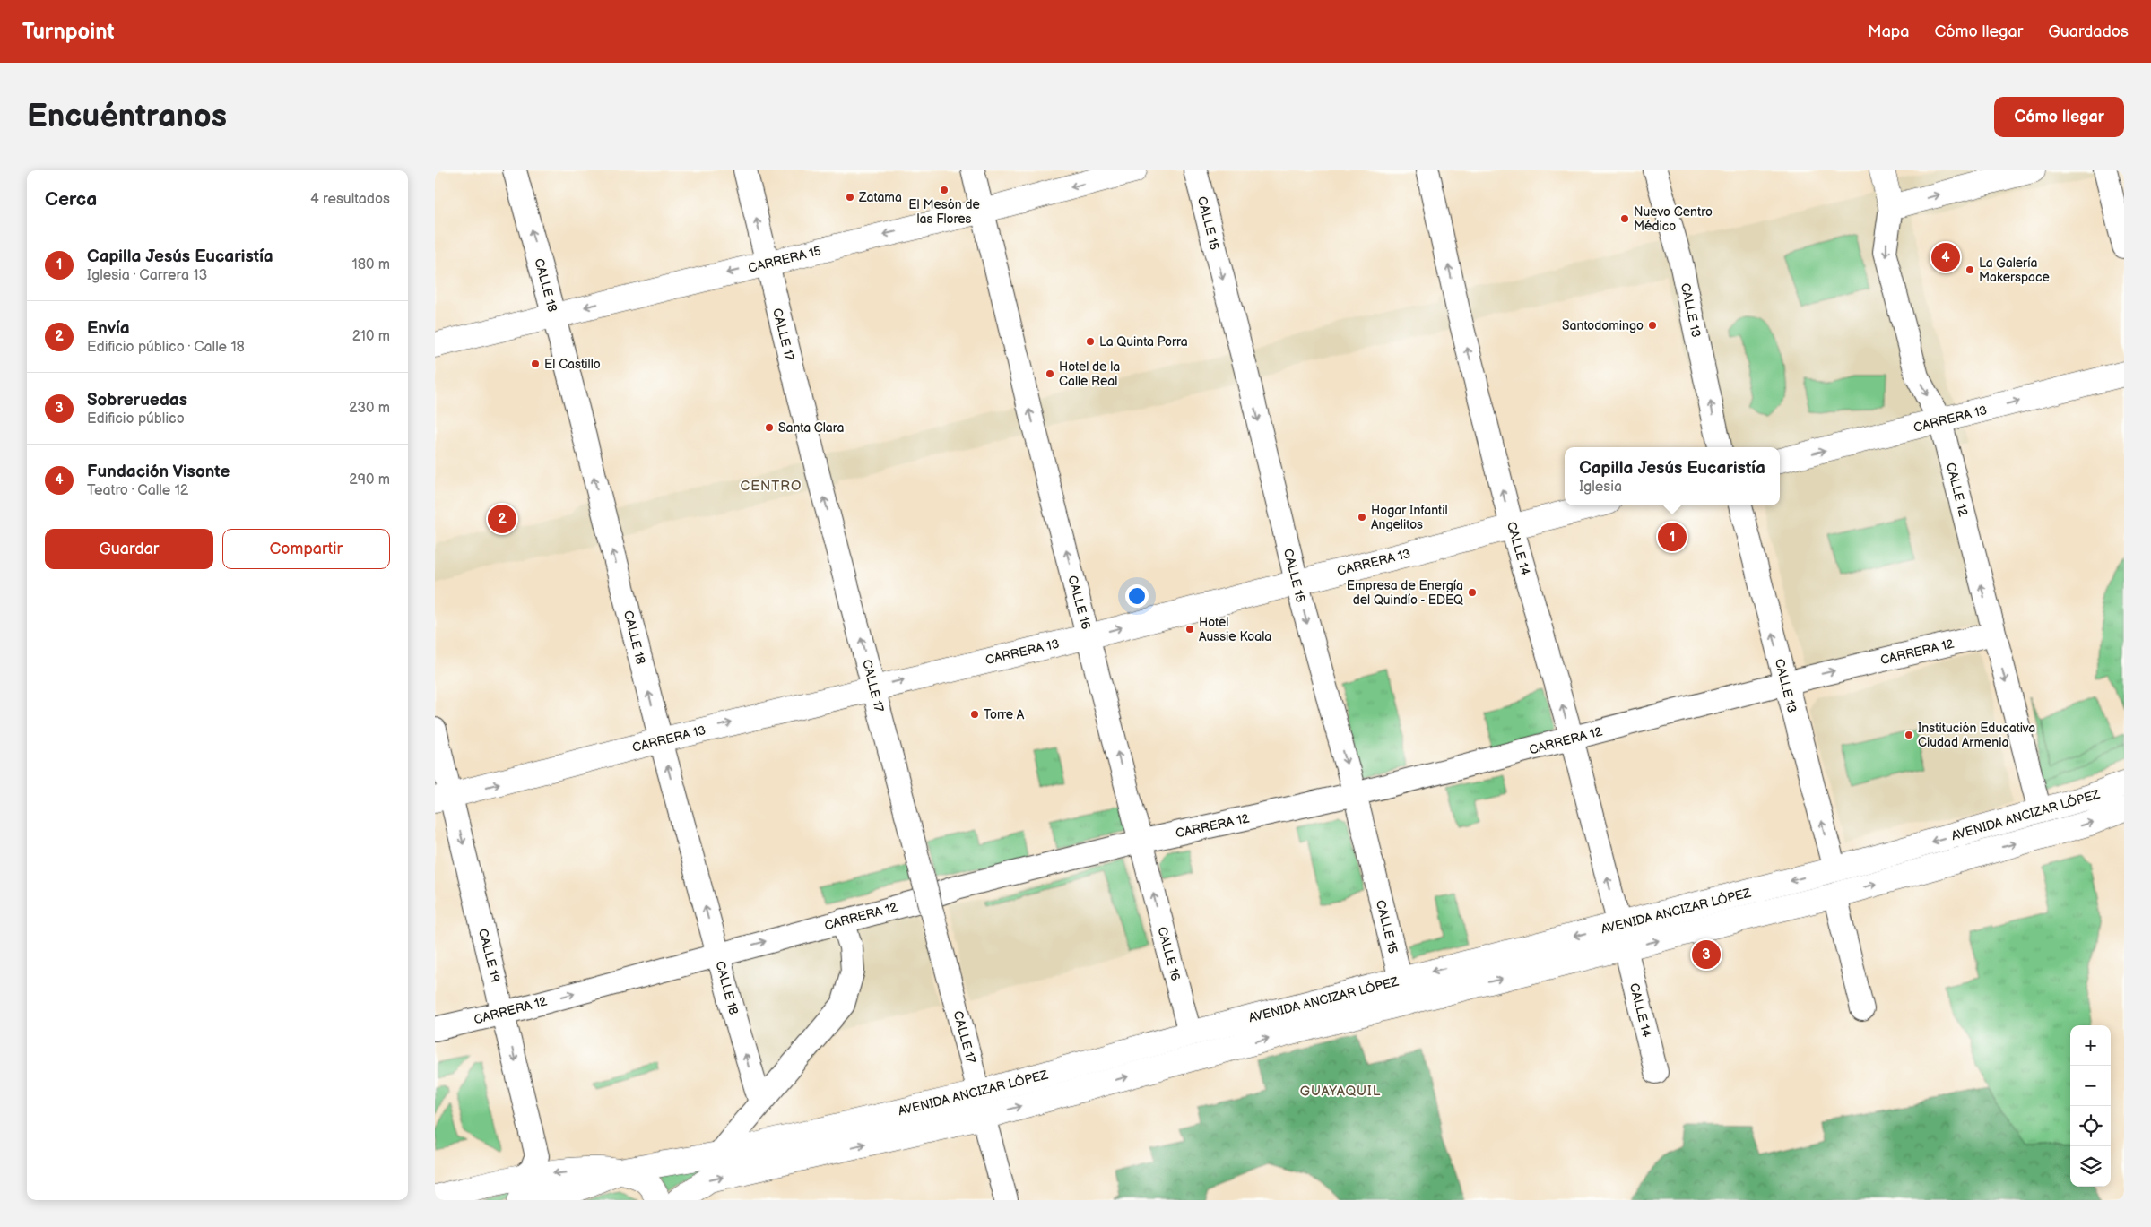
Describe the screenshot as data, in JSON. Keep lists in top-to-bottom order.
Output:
{
  "streets": {
    "main road": [
      "CARRERA 15",
      "CARRERA 13",
      "CALLE 12",
      "AVENIDA ANCIZAR LÓPEZ"
    ],
    "street": [
      "CALLE 15",
      "CALLE 18",
      "CALLE 13",
      "CALLE 17",
      "CALLE 14",
      "CALLE 16",
      "CARRERA 12",
      "CALLE 19"
    ]
  },
  "crossings": [
    ["CALLE 15", "CARRERA 13"],
    ["CALLE 15", "CARRERA 12"],
    ["CALLE 15", "AVENIDA ANCIZAR LÓPEZ"],
    ["CARRERA 15", "CALLE 18"],
    ["CARRERA 15", "CALLE 17"],
    ["CARRERA 15", "CALLE 16"],
    ["CALLE 18", "CARRERA 13"],
    ["CALLE 18", "CARRERA 12"],
    ["CALLE 13", "CARRERA 12"],
    ["CALLE 13", "AVENIDA ANCIZAR LÓPEZ"],
    ["CALLE 17", "CARRERA 13"],
    ["CALLE 17", "AVENIDA ANCIZAR LÓPEZ"],
    ["CARRERA 13", "CALLE 12"],
    ["CARRERA 13", "CALLE 14"],
    ["CARRERA 13", "CALLE 16"],
    ["CARRERA 13", "CALLE 19"],
    ["CALLE 12", "CARRERA 12"],
    ["CALLE 12", "AVENIDA ANCIZAR LÓPEZ"],
    ["CALLE 14", "CARRERA 12"],
    ["CALLE 14", "AVENIDA ANCIZAR LÓPEZ"],
    ["CALLE 16", "CARRERA 12"],
    ["CALLE 16", "AVENIDA ANCIZAR LÓPEZ"],
    ["CARRERA 12", "CALLE 19"],
    ["AVENIDA ANCIZAR LÓPEZ", "CALLE 19"]
  ],
  "one_way": [
    "CALLE 15",
    "CARRERA 15",
    "CALLE 18",
    "CALLE 13",
    "CALLE 17",
    "CARRERA 13",
    "CALLE 14",
    "CALLE 16",
    "CARRERA 12",
    "CALLE 19"
  ],
  "districts": ["CENTRO", "GUAYAQUIL"],
  "places": [
    "El Mesón de las Flores",
    "Zatama",
    "Nuevo Centro Médico",
    "La Galería Makerspace",
    "Santodomingo",
    "La Quinta Porra",
    "El Castillo",
    "Hotel de la Calle Real",
    "Santa Clara",
    "Hogar Infantil Angelitos",
    "Empresa de Energía del Quindío - EDEQ",
    "Hotel Aussie Koala",
    "Torre A",
    "Institución Educativa Ciudad Armenia"
  ],
  "page": {
    "header": "Turnpoint",
    "nav": ["Mapa", "Cómo llegar", "Guardados"],
    "buttons": [
      "Cómo llegar",
      ["Guardar", "Compartir"]
    ],
    "title": "Encuéntranos",
    "heading": ["Cerca", "4 resultados"],
    "list": [
      {
        "mark": "1",
        "name": "Capilla Jesús Eucaristía",
        "note": "Iglesia · Carrera 13",
        "value": "180 m"
      },
      {
        "mark": "2",
        "name": "Envía",
        "note": "Edificio público · Calle 18",
        "value": "210 m"
      },
      {
        "mark": "3",
        "name": "Sobreruedas",
        "note": "Edificio público",
        "value": "230 m"
      },
      {
        "mark": "4",
        "name": "Fundación Visonte",
        "note": "Teatro · Calle 12",
        "value": "290 m"
      }
    ],
    "pins": [
      "4",
      "2",
      "1",
      "3"
    ],
    "popup": ["Capilla Jesús Eucaristía", "Iglesia"],
    "map_buttons": ["+", "−"]
  }
}
